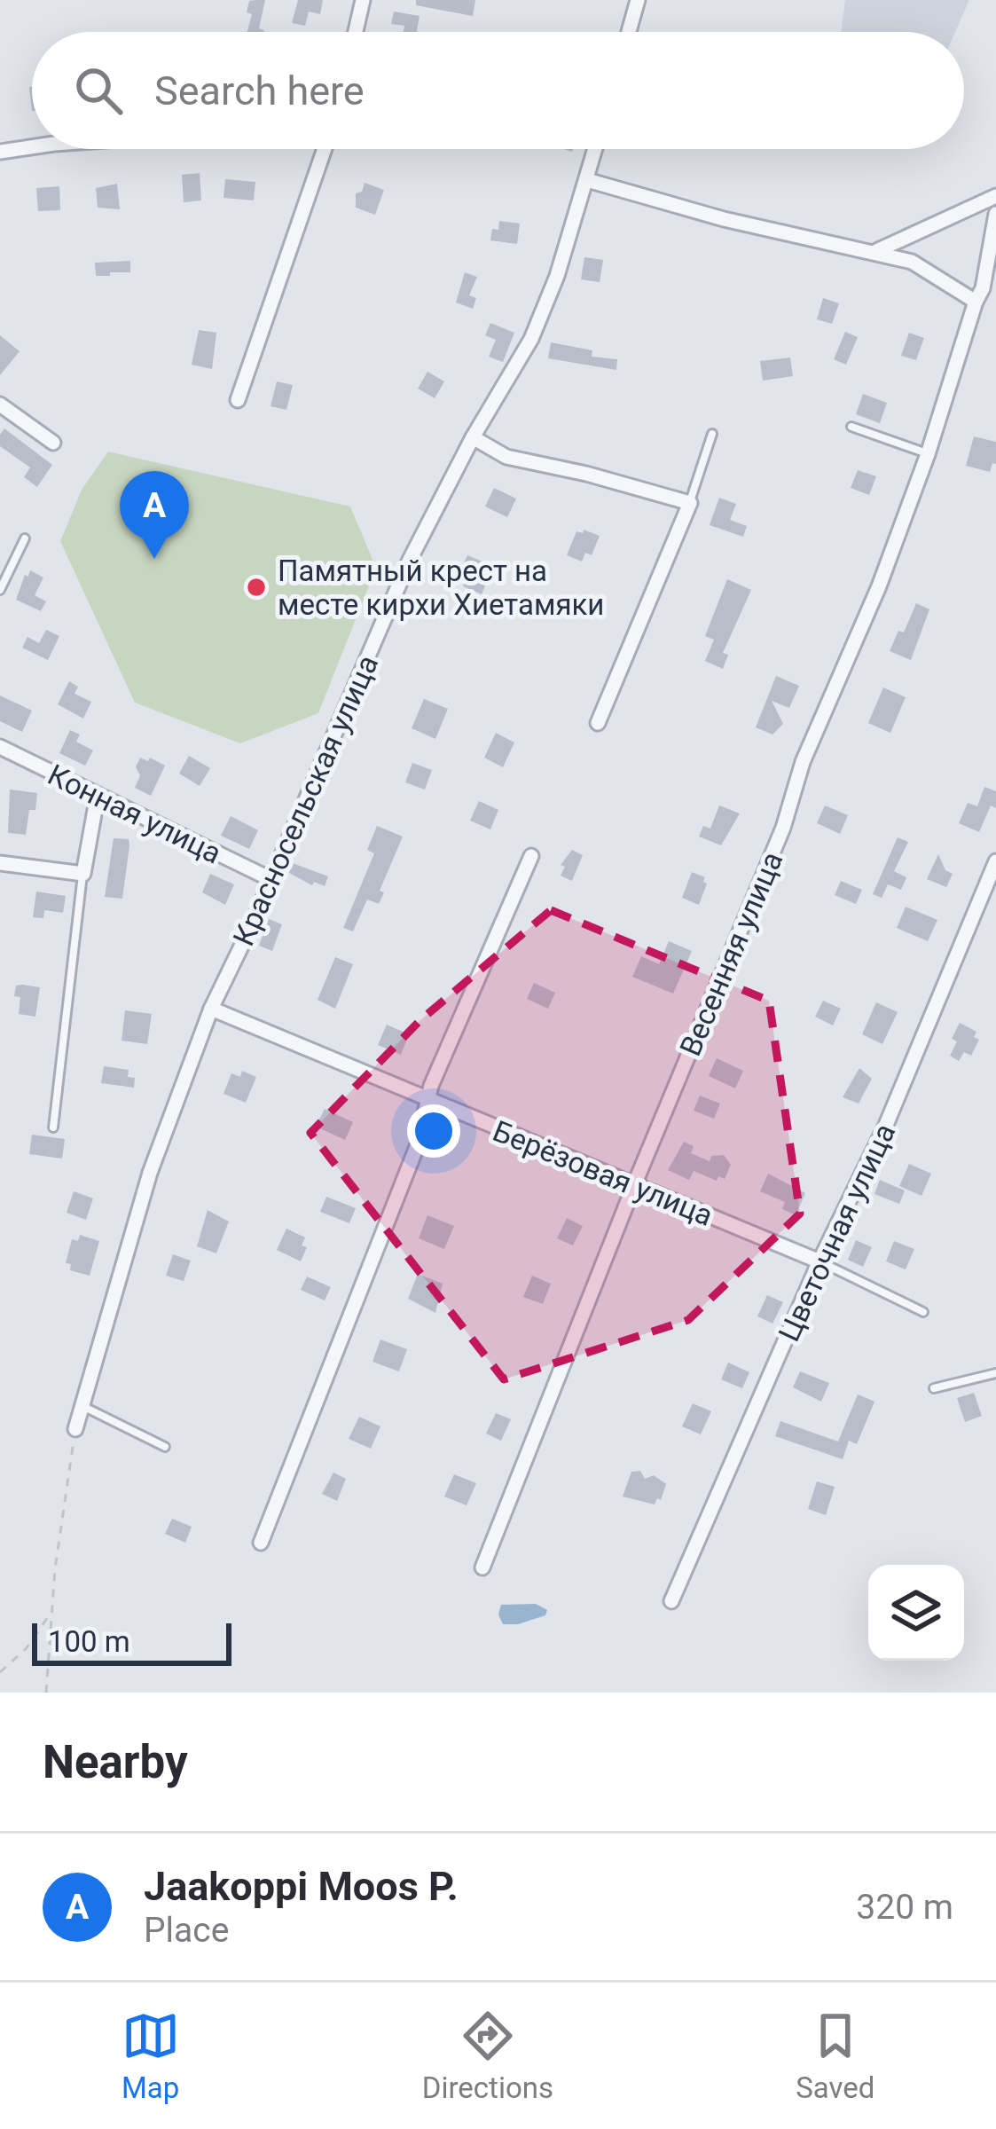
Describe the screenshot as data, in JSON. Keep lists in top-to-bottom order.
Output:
{
  "streets": {
    "street": [
      "Красносельская улица",
      "Конная улица",
      "Весенняя улица",
      "Берёзовая улица",
      "Цветочная улица"
    ]
  },
  "crossings": [
    ["Красносельская улица", "Конная улица"],
    ["Красносельская улица", "Берёзовая улица"],
    ["Весенняя улица", "Берёзовая улица"],
    ["Берёзовая улица", "Цветочная улица"]
  ],
  "places": ["Памятный крест на месте кирхи Хиетамяки"],
  "scale_bar": "100 m",
  "page": {
    "search": "Search here",
    "pins": "A",
    "scale": "100 m",
    "heading": "Nearby",
    "list": [
      {
        "mark": "A",
        "name": "Jaakoppi Moos P.",
        "note": "Place",
        "value": "320 m"
      }
    ],
    "nav": ["Map", "Directions", "Saved"]
  }
}
